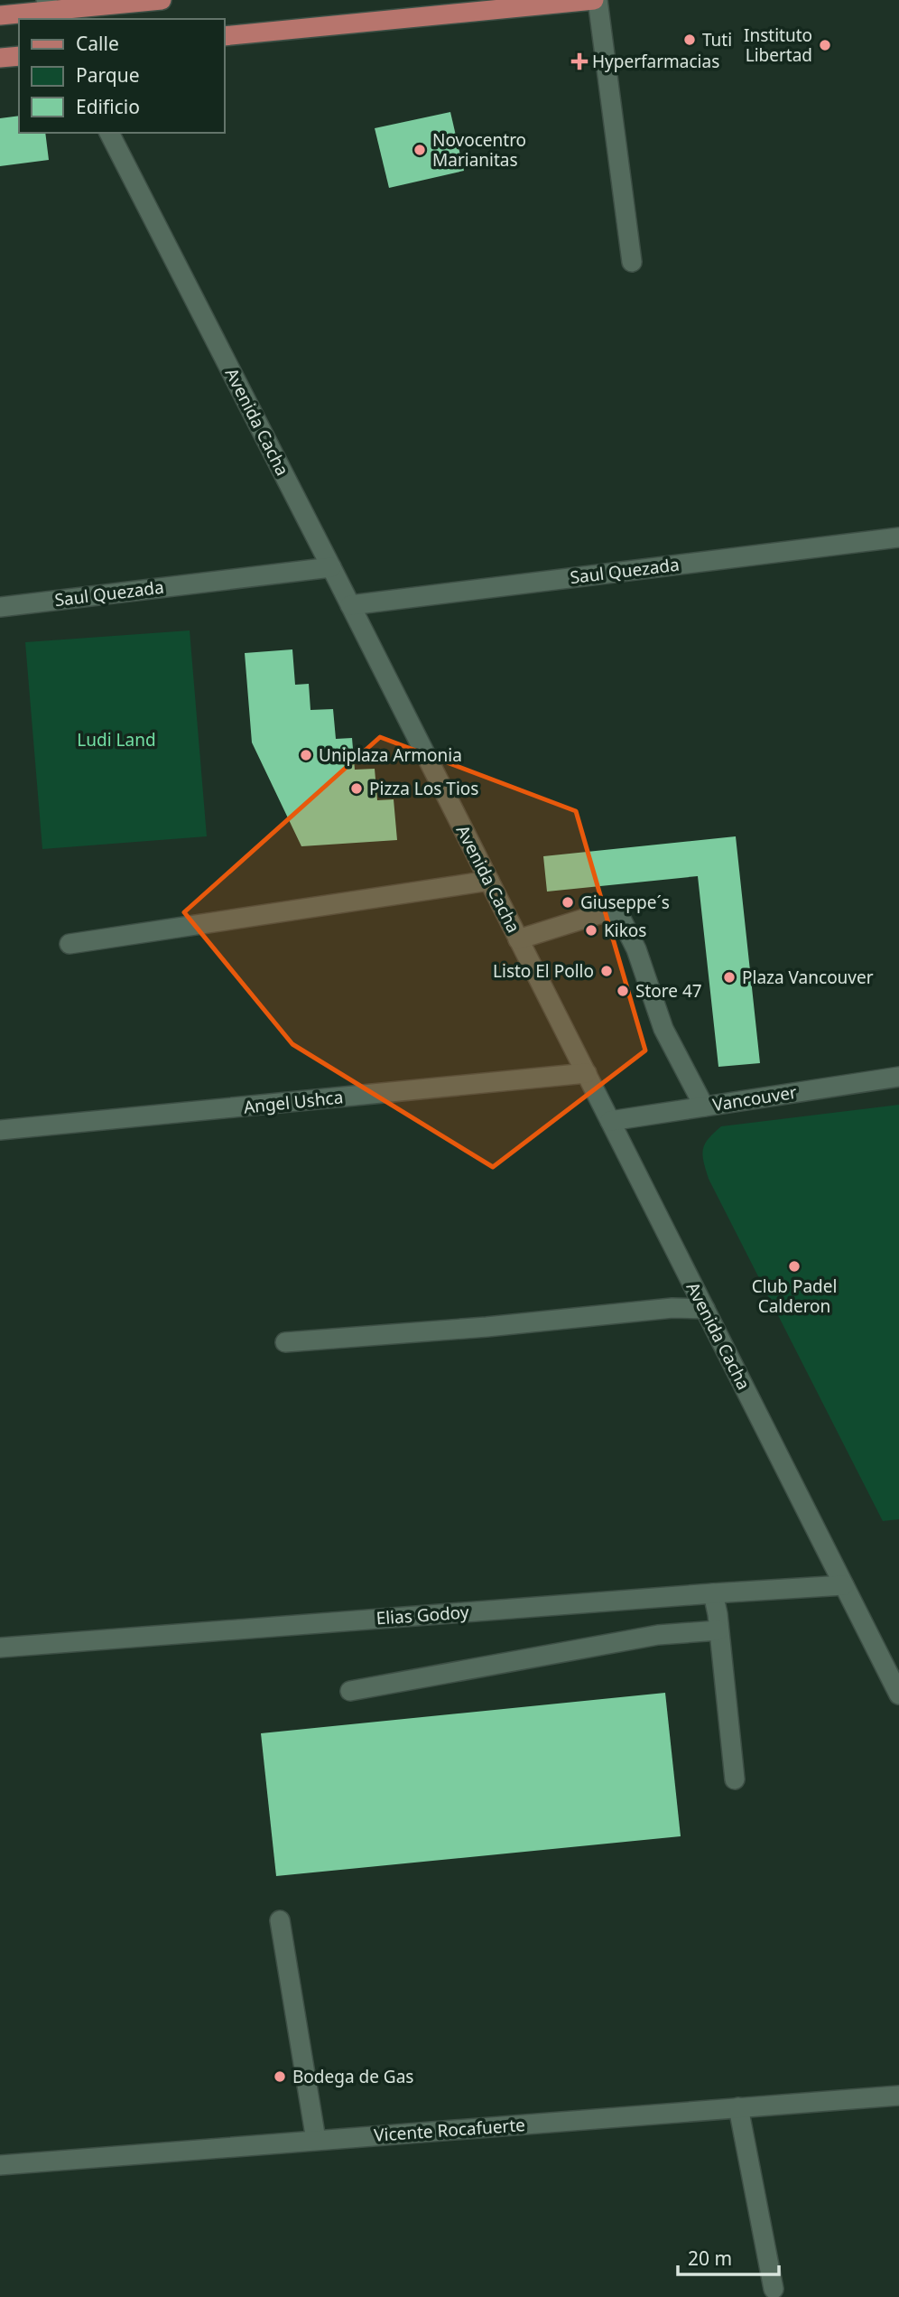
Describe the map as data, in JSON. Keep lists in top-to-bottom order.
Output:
{
  "streets": {
    "street": [
      "Avenida Cacha",
      "Saul Quezada",
      "Vancouver",
      "Angel Ushca",
      "Elias Godoy",
      "Vicente Rocafuerte"
    ]
  },
  "crossings": [
    ["Avenida Cacha", "Saul Quezada"],
    ["Avenida Cacha", "Vancouver"],
    ["Avenida Cacha", "Angel Ushca"],
    ["Avenida Cacha", "Elias Godoy"]
  ],
  "parks": ["Ludi Land"],
  "places": {
    "other": [
      "Tuti",
      "Instituto Libertad",
      "Novocentro Marianitas",
      "Uniplaza Armonia",
      "Pizza Los Tios",
      "Giuseppe´s",
      "Kikos",
      "Listo El Pollo",
      "Plaza Vancouver",
      "Store 47",
      "Club Padel Calderon",
      "Bodega de Gas"
    ],
    "health": ["Hyperfarmacias"]
  },
  "legend": ["Calle", "Parque", "Edificio"],
  "scale_bar": "20 m"
}
